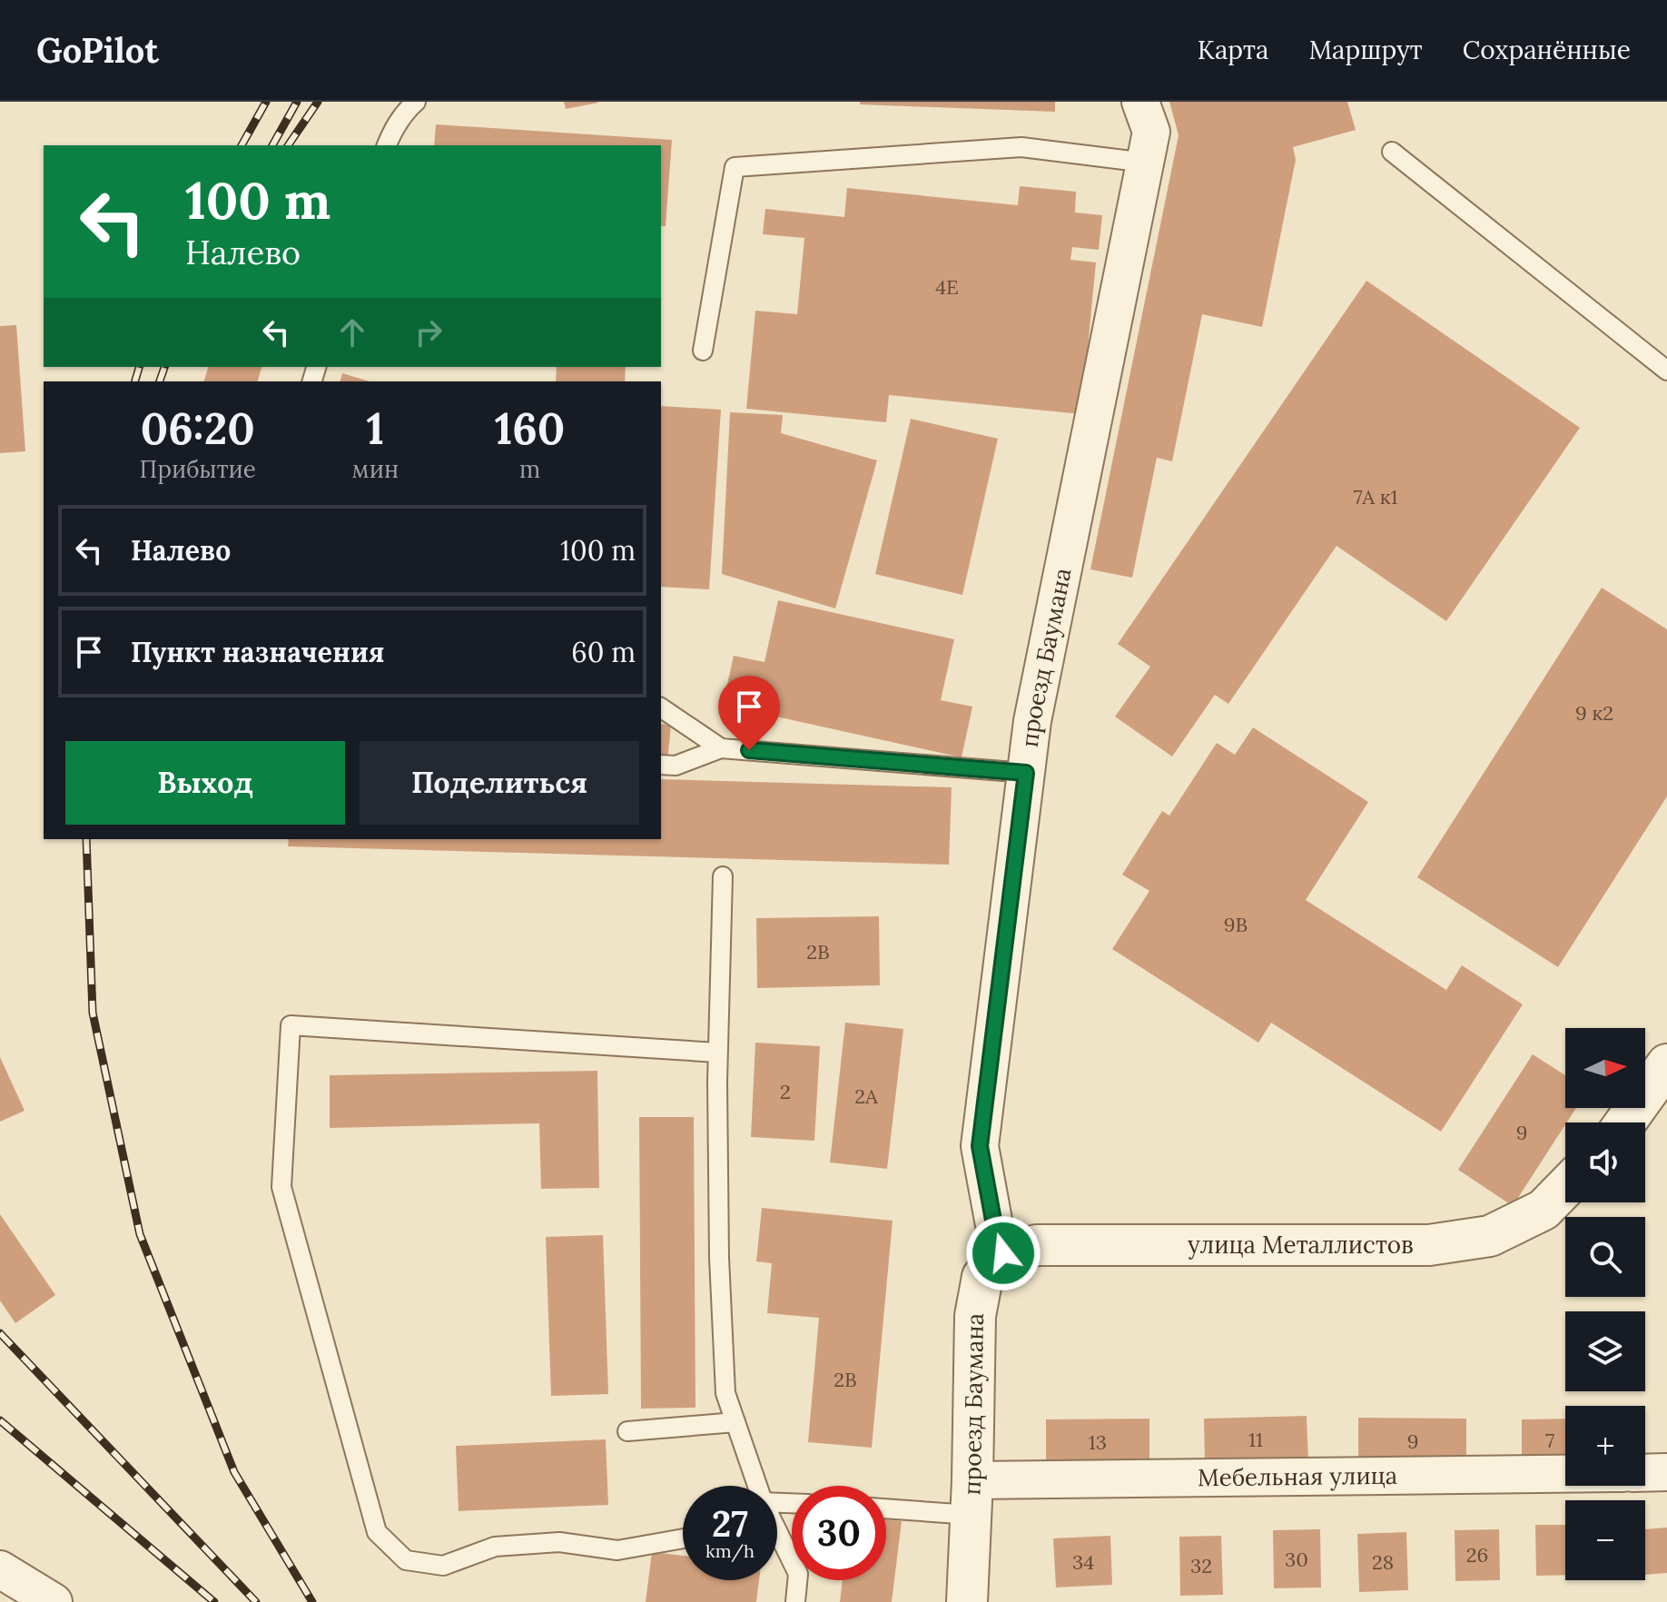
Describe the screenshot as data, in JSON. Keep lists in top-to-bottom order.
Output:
{
  "streets": {
    "street": ["проезд Баумана", "улица Металлистов", "Мебельная улица"]
  },
  "crossings": [
    ["проезд Баумана", "улица Металлистов"],
    ["проезд Баумана", "Мебельная улица"]
  ],
  "house_numbers": [
    "4E",
    "7А к1",
    "9 к2",
    "9В",
    "2B",
    "2",
    "2A",
    "9",
    "2B",
    "11",
    "7",
    "9",
    "13",
    "26",
    "30",
    "34",
    "28",
    "32"
  ],
  "north": "right",
  "page": {
    "header": "GoPilot",
    "nav": ["Карта", "Маршрут", "Сохранённые"],
    "turn": ["100 m", "Налево"],
    "eta": [
      "06:20",
      "Прибытие",
      "1",
      "мин",
      "160",
      "m"
    ],
    "list": [
      {
        "name": "Налево",
        "value": "100 m"
      },
      {
        "name": "Пункт назначения",
        "value": "60 m"
      }
    ],
    "buttons": ["Выход", "Поделиться"],
    "map_buttons": ["+", "−"],
    "speed": "27 km/h",
    "limit": "30"
  }
}
